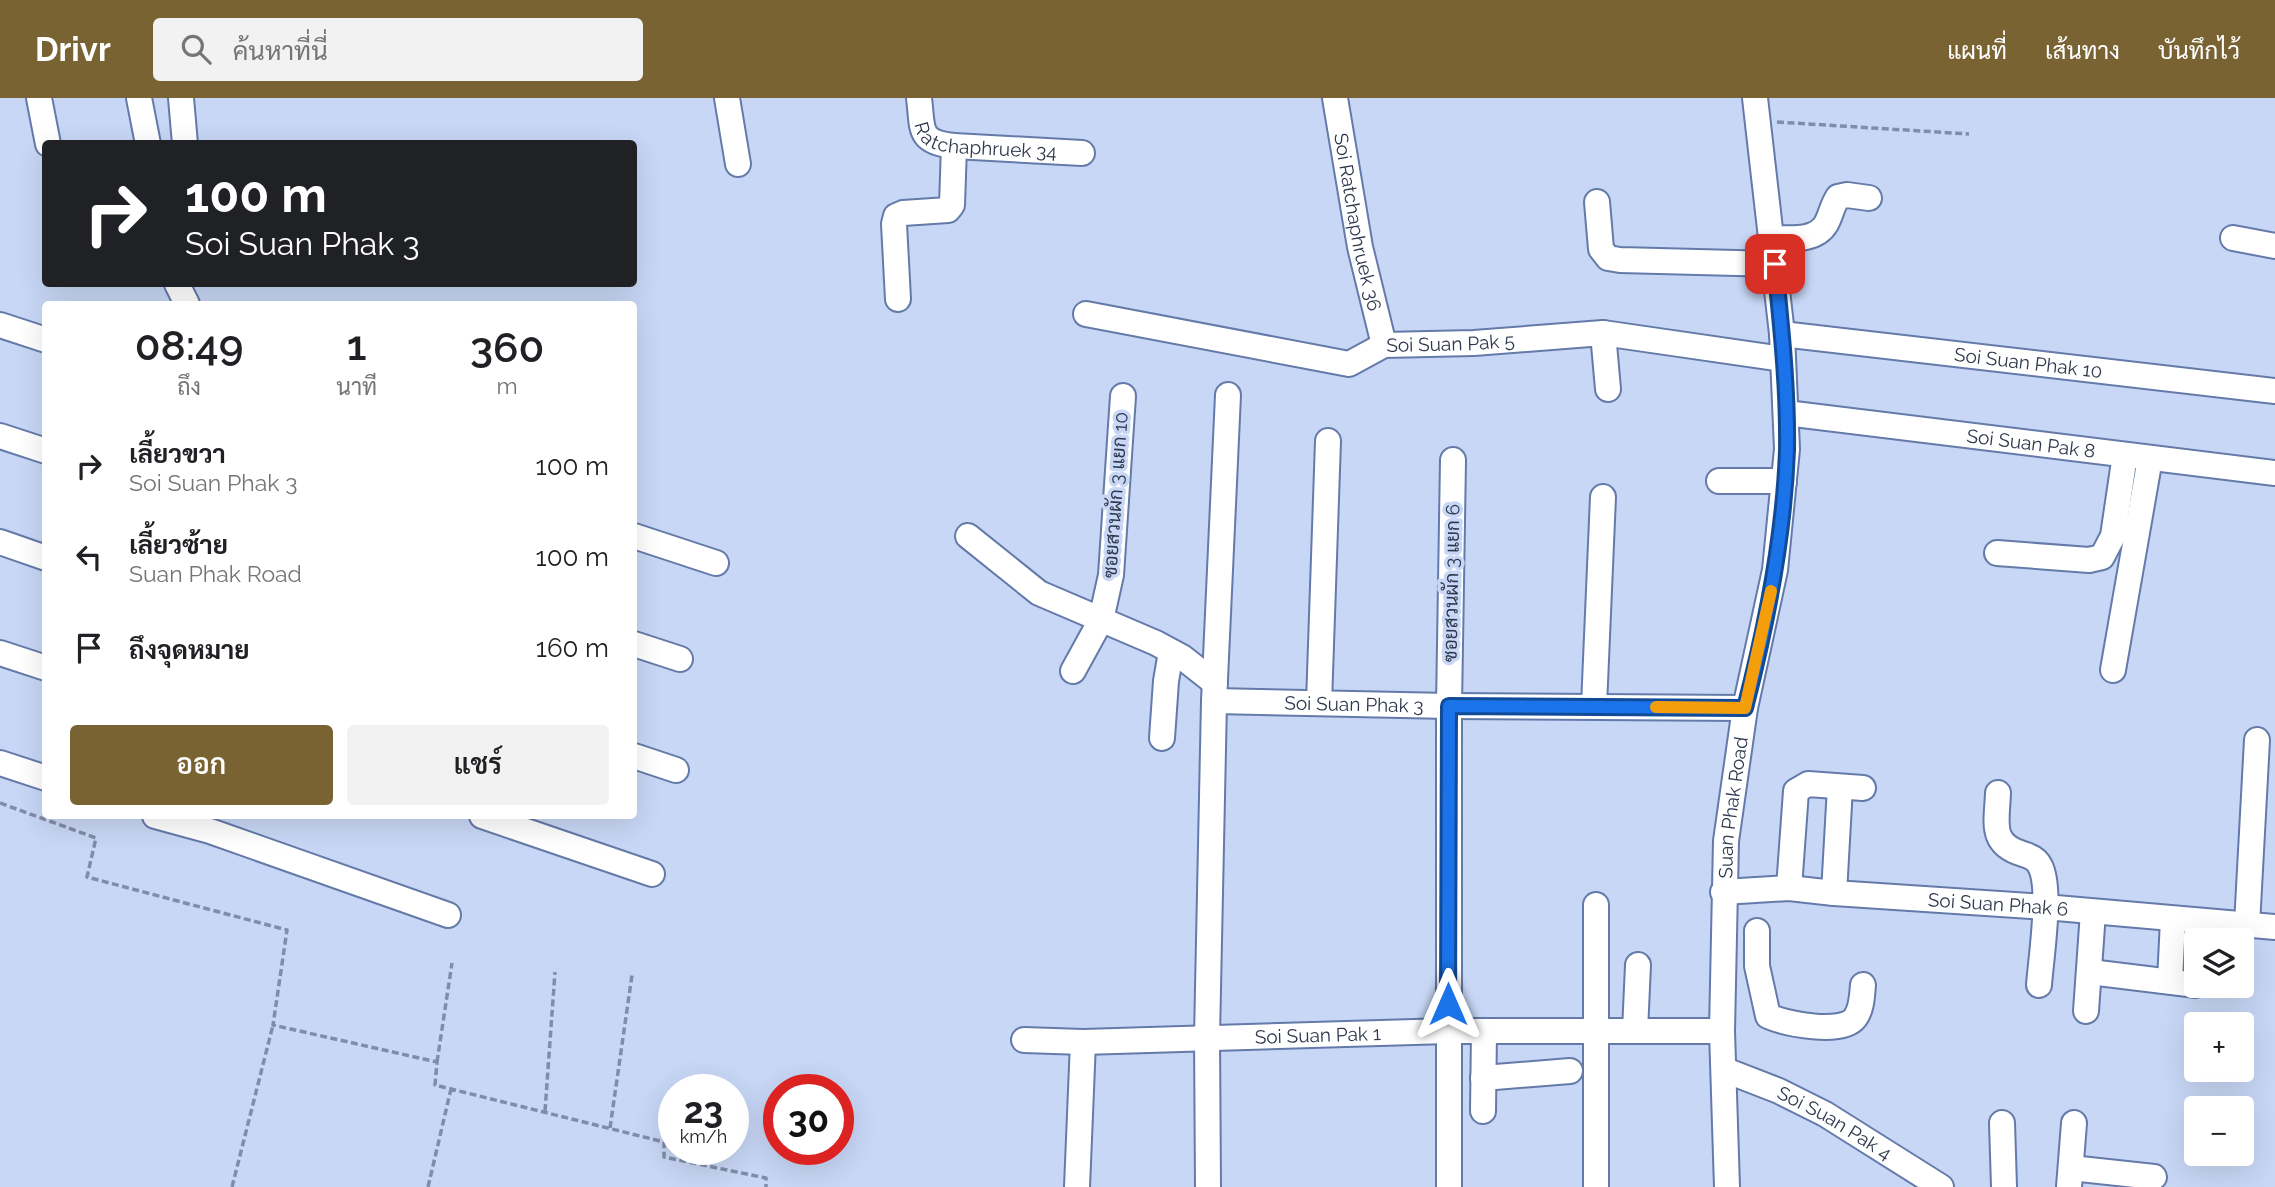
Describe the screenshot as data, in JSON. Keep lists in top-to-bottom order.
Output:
{
  "streets": {
    "street": [
      "Ratchaphruek 34",
      "Soi Ratchaphruek 36",
      "Soi Suan Pak 5",
      "Soi Suan Phak 10",
      "Soi Suan Pak 8",
      "ซอยสวนผัก 3 แยก 10",
      "ซอยสวนผัก 3 แยก 6",
      "Soi Suan Phak 3",
      "Suan Phak Road",
      "Soi Suan Phak 6",
      "Soi Suan Pak 1",
      "Soi Suan Pak 4"
    ]
  },
  "crossings": [
    ["Soi Ratchaphruek 36", "Soi Suan Pak 5"],
    ["Soi Suan Pak 5", "Suan Phak Road"],
    ["Soi Suan Phak 10", "Suan Phak Road"],
    ["Soi Suan Pak 8", "Suan Phak Road"],
    ["ซอยสวนผัก 3 แยก 6", "Soi Suan Phak 3"],
    ["ซอยสวนผัก 3 แยก 6", "Soi Suan Pak 1"],
    ["Soi Suan Phak 3", "Suan Phak Road"],
    ["Suan Phak Road", "Soi Suan Phak 6"],
    ["Suan Phak Road", "Soi Suan Pak 1"],
    ["Suan Phak Road", "Soi Suan Pak 4"]
  ],
  "page": {
    "header": "Drivr",
    "search": "ค้นหาที่นี่",
    "nav": ["แผนที่", "เส้นทาง", "บันทึกไว้"],
    "turn": ["100 m", "Soi Suan Phak 3"],
    "eta": [
      "08:49",
      "ถึง",
      "1",
      "นาที",
      "360",
      "m"
    ],
    "list": [
      {
        "name": "เลี้ยวขวา",
        "note": "Soi Suan Phak 3",
        "value": "100 m"
      },
      {
        "name": "เลี้ยวซ้าย",
        "note": "Suan Phak Road",
        "value": "100 m"
      },
      {
        "name": "ถึงจุดหมาย",
        "value": "160 m"
      }
    ],
    "buttons": ["ออก", "แชร์"],
    "map_buttons": ["+", "−"],
    "speed": "23 km/h",
    "limit": "30"
  }
}
